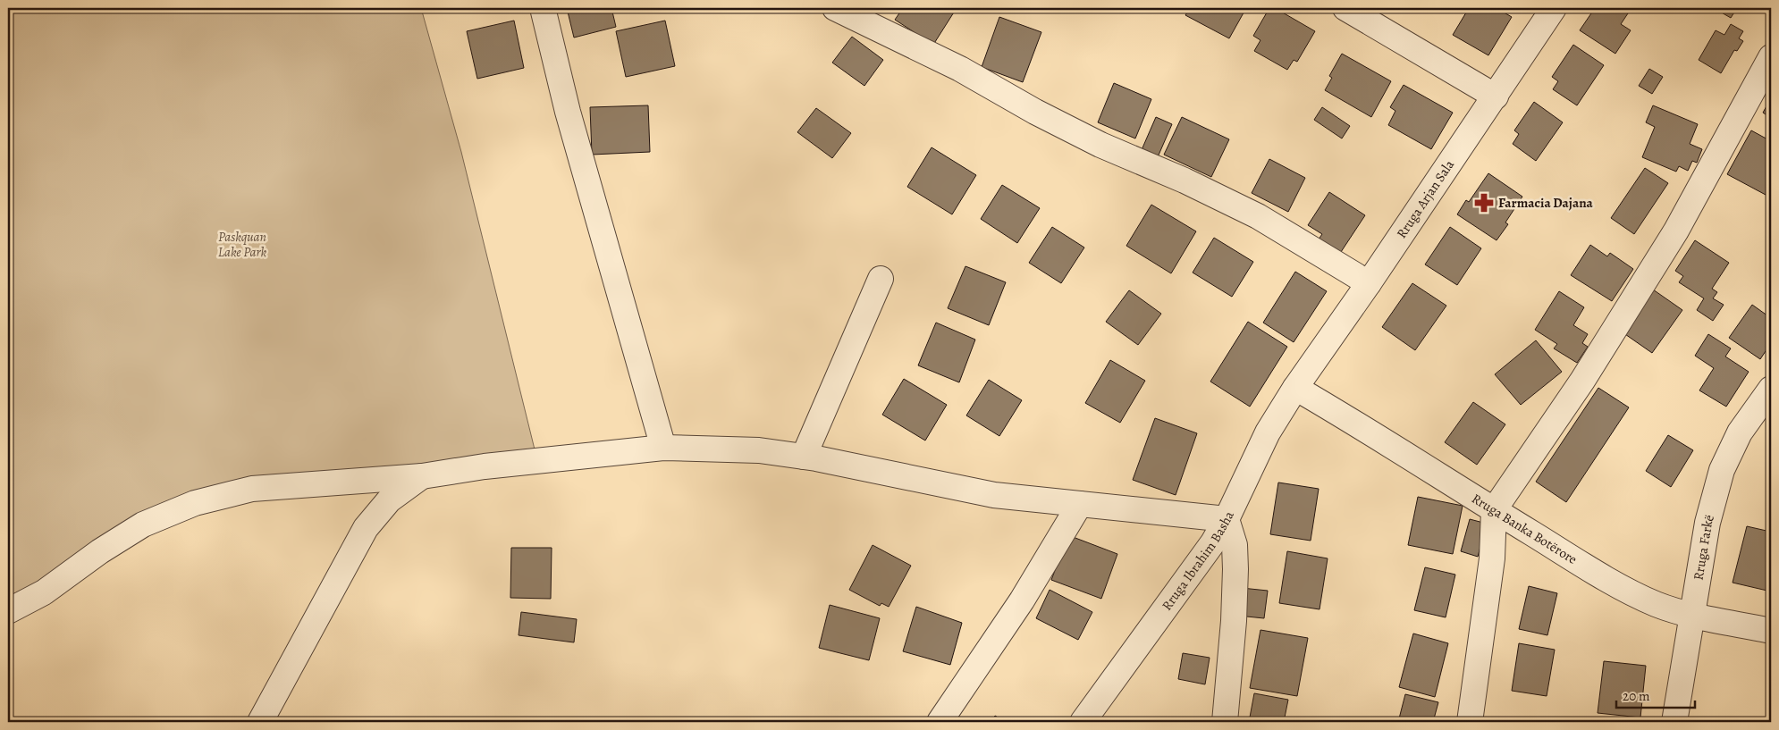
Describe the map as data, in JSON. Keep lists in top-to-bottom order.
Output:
{
  "streets": {
    "street": [
      "Rruga Arjan Sala",
      "Rruga Banka Botërore",
      "Rruga Farkë",
      "Rruga Ibrahim Basha"
    ]
  },
  "crossings": [
    ["Rruga Arjan Sala", "Rruga Banka Botërore"],
    ["Rruga Arjan Sala", "Rruga Ibrahim Basha"],
    ["Rruga Banka Botërore", "Rruga Farkë"],
    ["Rruga Banka Botërore", "Rruga Ibrahim Basha"]
  ],
  "parks": ["Paskquan Lake Park"],
  "places": {
    "pharmacy": ["Farmacia Dajana"]
  },
  "scale_bar": "20 m"
}
